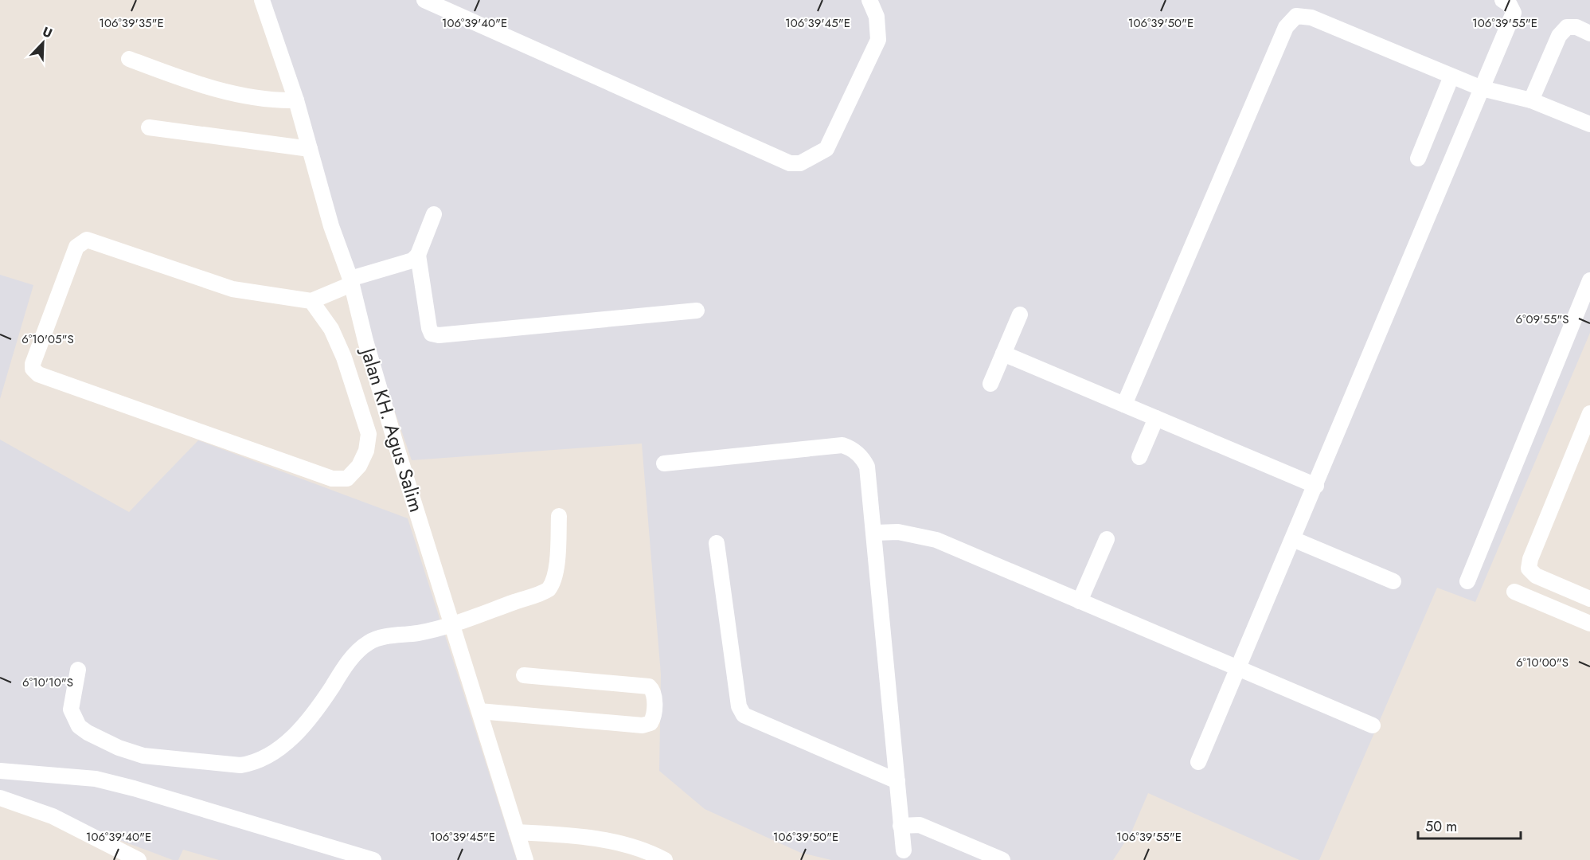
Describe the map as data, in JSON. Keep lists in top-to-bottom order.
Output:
{
  "streets": {
    "street": ["Jalan KH. Agus Salim"]
  },
  "scale_bar": "50 m",
  "north": "top right",
  "coordinates": [
    "106°39'35\"E",
    "106°39'40\"E",
    "106°39'45\"E",
    "106°39'50\"E",
    "106°39'55\"E",
    "6°09'55\"S",
    "6°10'05\"S",
    "6°10'00\"S",
    "6°10'10\"S"
  ]
}
